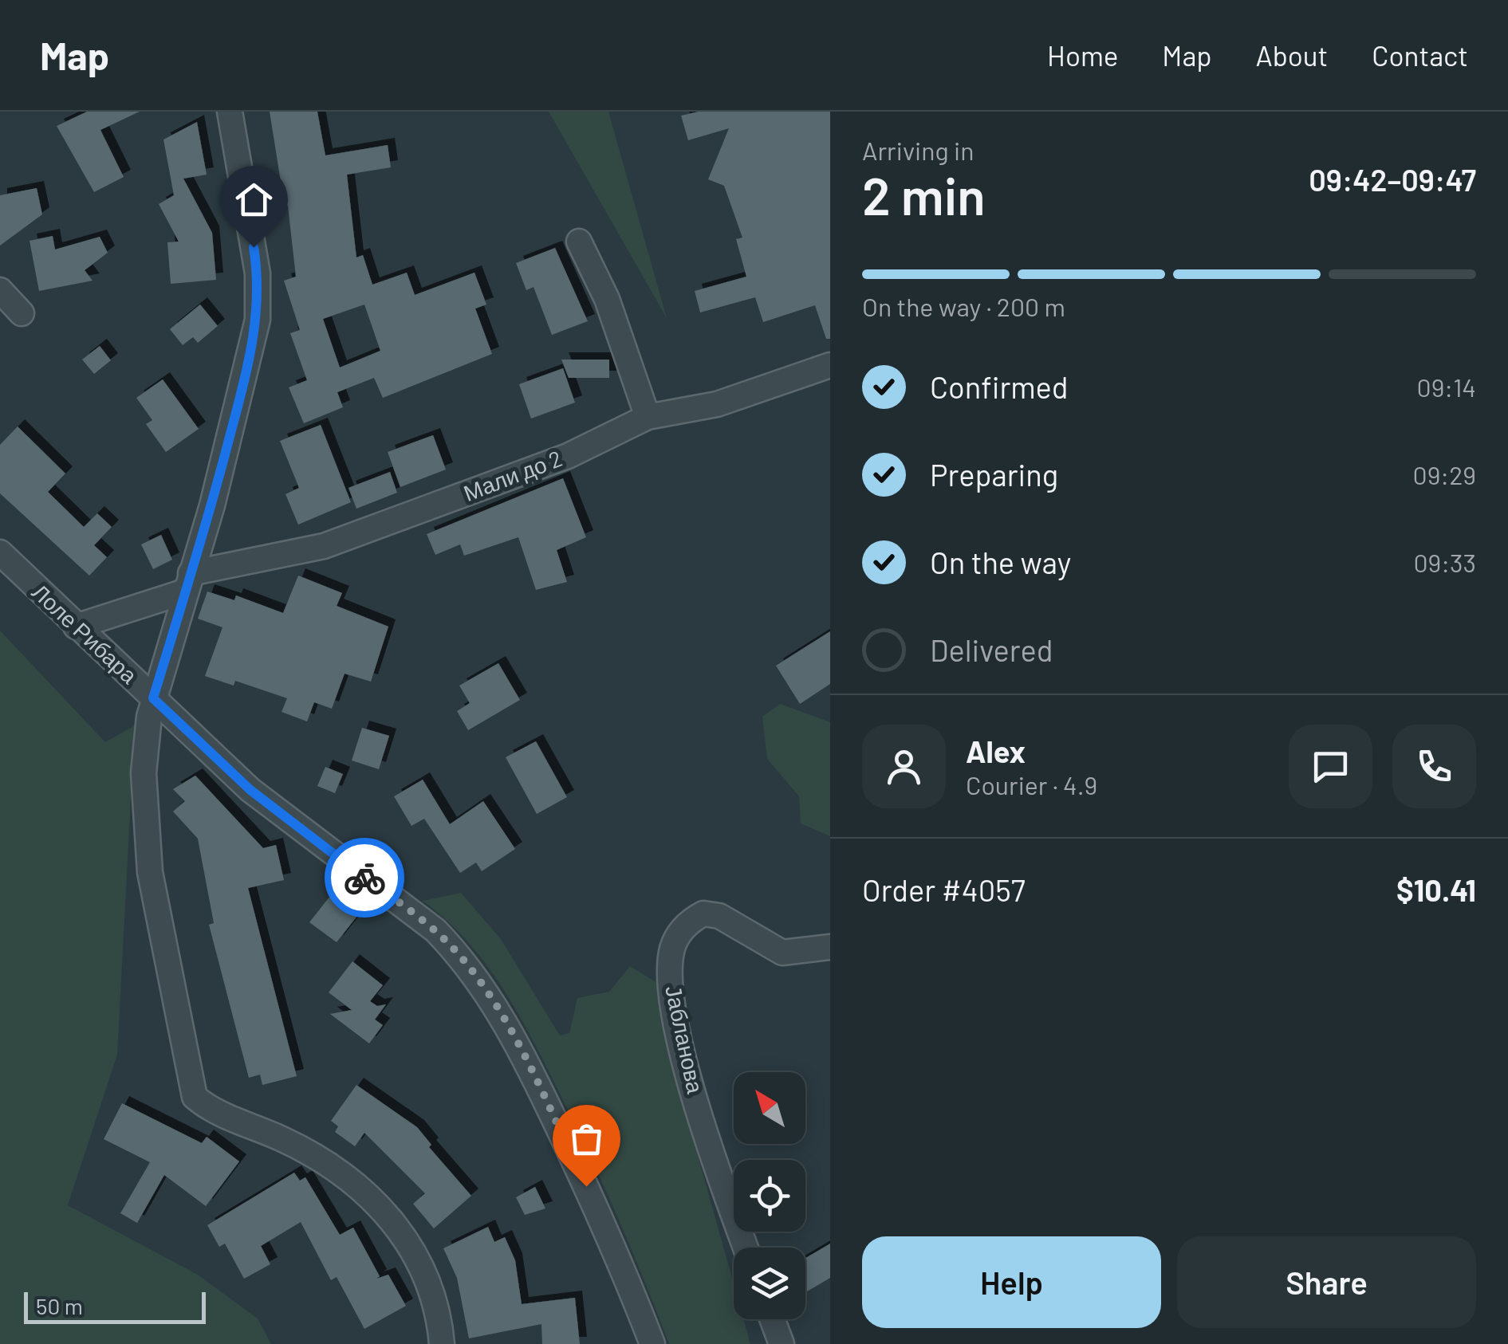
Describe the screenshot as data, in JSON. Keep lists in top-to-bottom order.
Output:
{
  "streets": {
    "street": ["Мали до 2", "Лоле Рибара", "Јабланова"]
  },
  "crossings": [
    ["Мали до 2", "Лоле Рибара"]
  ],
  "scale_bar": "50 m",
  "north": "top left",
  "page": {
    "header": "Map",
    "nav": [
      "Home",
      "Map",
      "About",
      "Contact"
    ],
    "heading": ["2 min", "Arriving in", "09:42–09:47"],
    "panel": [
      "Alex",
      "Courier · 4.9",
      "Order #4057",
      "$10.41"
    ],
    "bar": "On the way · 200 m",
    "list": [
      ["Confirmed", "09:14"],
      ["Preparing", "09:29"],
      ["On the way", "09:33"],
      "Delivered"
    ],
    "buttons": ["Help", "Share"],
    "scale": "50 m"
  }
}
